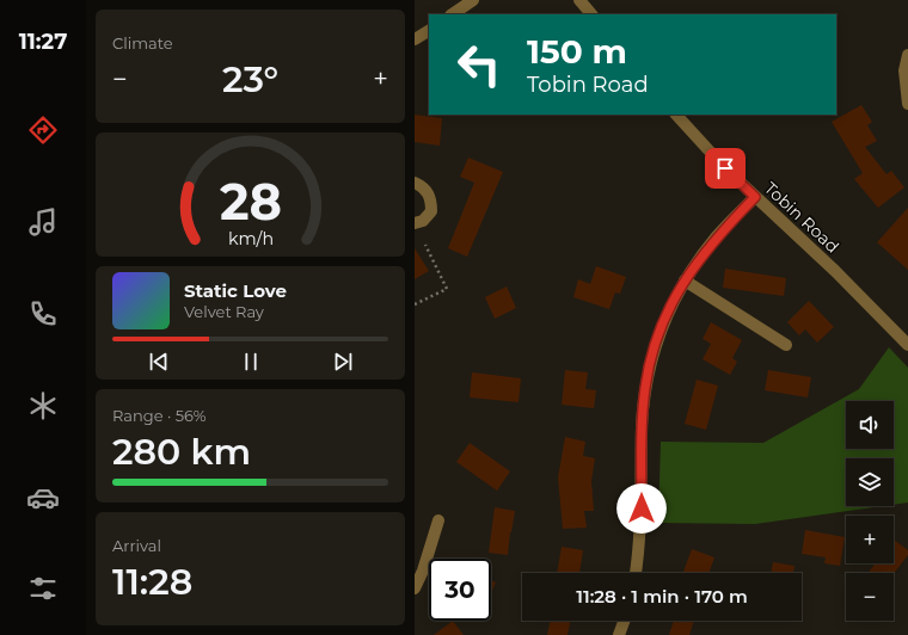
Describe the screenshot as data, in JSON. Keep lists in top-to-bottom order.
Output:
{
  "streets": {
    "street": ["Tobin Road"]
  },
  "page": {
    "tabs": "11:27",
    "tile": [
      "Climate",
      ["Range · 56%", "280 km"],
      ["Arrival", "11:28"]
    ],
    "turn": ["150 m", "Tobin Road"],
    "heat": ["−", "23°", "+"],
    "song": ["Static Love", "Velvet Ray"],
    "map_buttons": ["+", "−"],
    "limit": "30",
    "trip": "11:28 · 1 min · 170 m",
    "gauge": ["28", "km/h"]
  }
}
